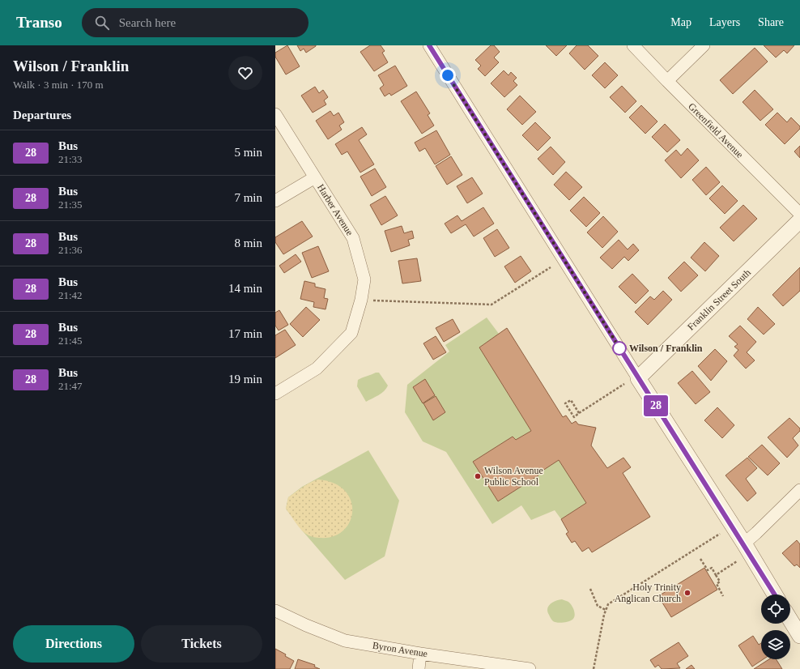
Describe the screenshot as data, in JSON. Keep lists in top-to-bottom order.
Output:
{
  "streets": {
    "street": [
      "Greenfield Avenue",
      "Harber Avenue",
      "Franklin Street South",
      "Byron Avenue"
    ]
  },
  "places": ["Wilson / Franklin", "Wilson Avenue Public School", "Holy Trinity Anglican Church"],
  "lines": ["bus line 28"],
  "page": {
    "header": "Transo",
    "search": "Search here",
    "nav": ["Map", "Layers", "Share"],
    "heading": [
      ["Wilson / Franklin", "Walk · 3 min · 170 m"],
      "Departures"
    ],
    "on_map": "28",
    "list": [
      {
        "mark": "28",
        "name": "Bus",
        "note": "21:33",
        "value": "5 min"
      },
      {
        "mark": "28",
        "name": "Bus",
        "note": "21:35",
        "value": "7 min"
      },
      {
        "mark": "28",
        "name": "Bus",
        "note": "21:36",
        "value": "8 min"
      },
      {
        "mark": "28",
        "name": "Bus",
        "note": "21:42",
        "value": "14 min"
      },
      {
        "mark": "28",
        "name": "Bus",
        "note": "21:45",
        "value": "17 min"
      },
      {
        "mark": "28",
        "name": "Bus",
        "note": "21:47",
        "value": "19 min"
      }
    ],
    "buttons": ["Directions", "Tickets"]
  }
}
